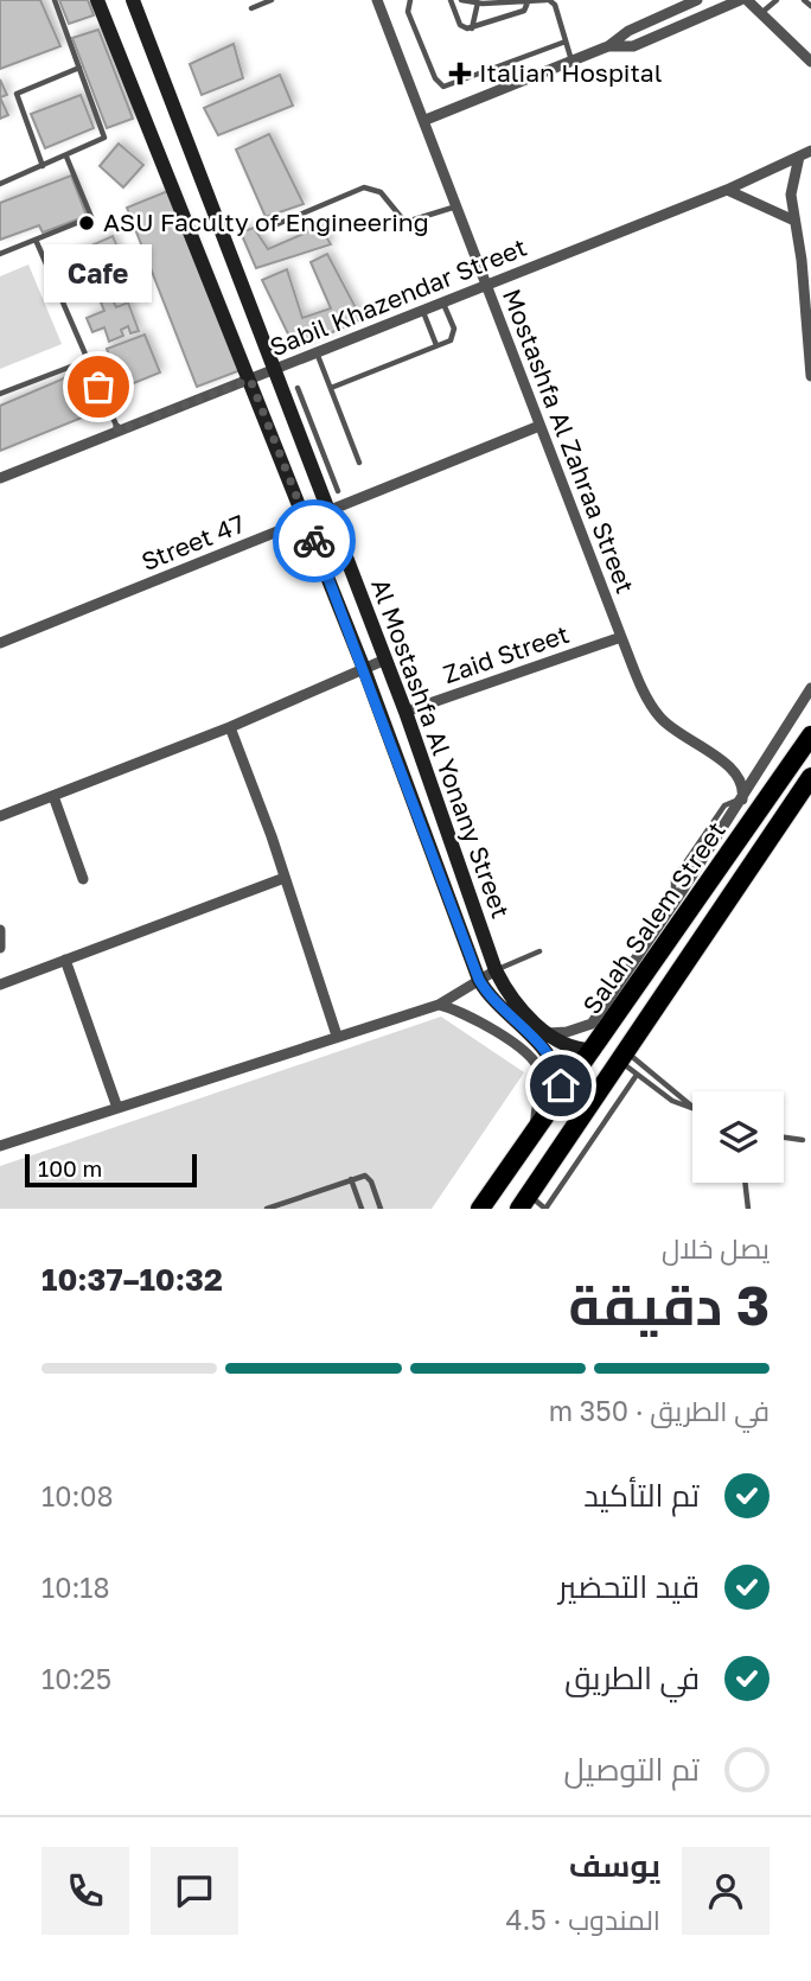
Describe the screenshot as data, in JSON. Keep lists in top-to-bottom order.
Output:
{
  "streets": {
    "highway": ["Salah Salem Street"],
    "street": [
      "Sabil Khazendar Street",
      "Mostashfa Al Zahraa Street",
      "Street 47",
      "Zaid Street",
      "Al Mostashfa Al Yonany Street"
    ]
  },
  "crossings": [
    ["Sabil Khazendar Street", "Mostashfa Al Zahraa Street"],
    ["Sabil Khazendar Street", "Al Mostashfa Al Yonany Street"],
    ["Mostashfa Al Zahraa Street", "Street 47"],
    ["Mostashfa Al Zahraa Street", "Zaid Street"],
    ["Street 47", "Al Mostashfa Al Yonany Street"],
    ["Zaid Street", "Al Mostashfa Al Yonany Street"],
    ["Al Mostashfa Al Yonany Street", "Salah Salem Street"]
  ],
  "places": {
    "health": ["Italian Hospital"],
    "other": ["ASU Faculty of Engineering", "Cafe"]
  },
  "scale_bar": "100 m",
  "page": {
    "bubble": "Cafe",
    "scale": "100 m",
    "heading": ["3 دقيقة", "يصل خلال", "10:32–10:37"],
    "panel": ["يوسف", "المندوب · 4.5"],
    "bar": "في الطريق · 350 m",
    "list": [
      ["تم التأكيد", "10:08"],
      ["قيد التحضير", "10:18"],
      ["في الطريق", "10:25"],
      "تم التوصيل"
    ]
  }
}
